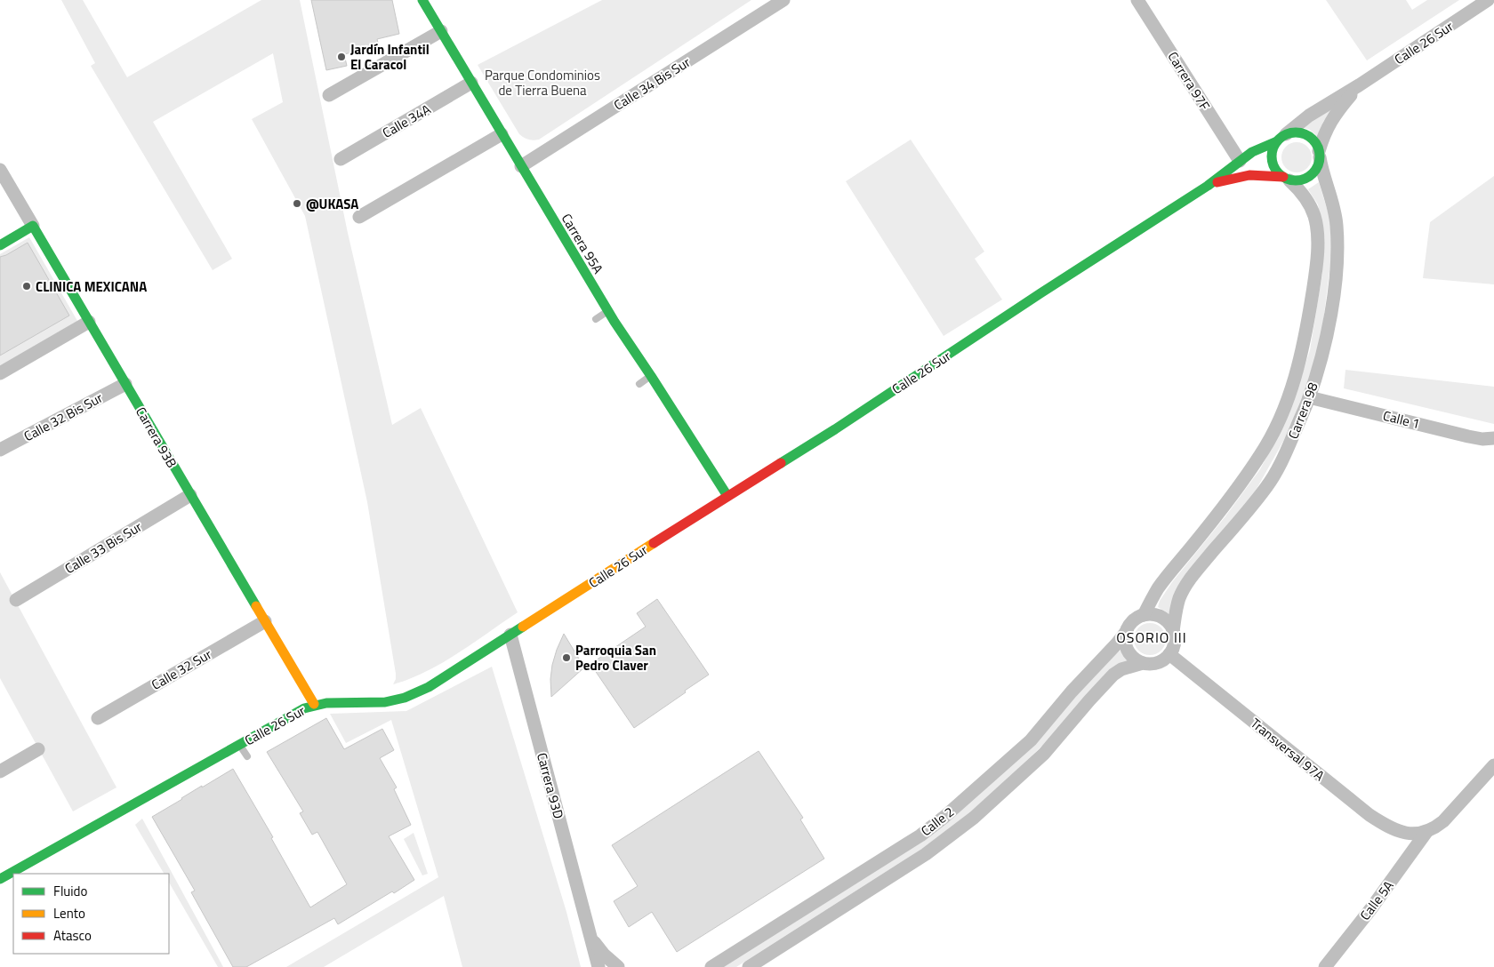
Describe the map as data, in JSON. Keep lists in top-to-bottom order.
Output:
{
  "streets": {
    "street": [
      "Calle 26 Sur",
      "Carrera 97F",
      "Calle 34 Bis Sur",
      "Calle 34A",
      "Carrera 95A",
      "Carrera 98",
      "Calle 32 Bis Sur",
      "Calle 1",
      "Carrera 93B",
      "Calle 33 Bis Sur",
      "Calle 32 Sur",
      "Transversal 97A",
      "Carrera 93D",
      "Calle 2",
      "Calle 5A"
    ]
  },
  "crossings": [
    ["Calle 26 Sur", "Carrera 97F"],
    ["Calle 26 Sur", "Carrera 95A"],
    ["Calle 26 Sur", "Carrera 98"],
    ["Calle 26 Sur", "Carrera 93B"],
    ["Calle 26 Sur", "Carrera 93D"],
    ["Calle 34 Bis Sur", "Carrera 95A"],
    ["Calle 34A", "Carrera 95A"],
    ["Carrera 98", "Calle 1"],
    ["Carrera 98", "Transversal 97A"],
    ["Carrera 98", "Calle 2"],
    ["Calle 32 Bis Sur", "Carrera 93B"],
    ["Carrera 93B", "Calle 33 Bis Sur"],
    ["Carrera 93B", "Calle 32 Sur"],
    ["Transversal 97A", "Calle 2"],
    ["Transversal 97A", "Calle 5A"]
  ],
  "districts": ["OSORIO III"],
  "parks": ["Parque Condominios de Tierra Buena"],
  "places": [
    "Jardín Infantil El Caracol",
    "@UKASA",
    "CLINICA MEXICANA",
    "Parroquia San Pedro Claver"
  ],
  "legend": ["Fluido", "Lento", "Atasco"]
}
